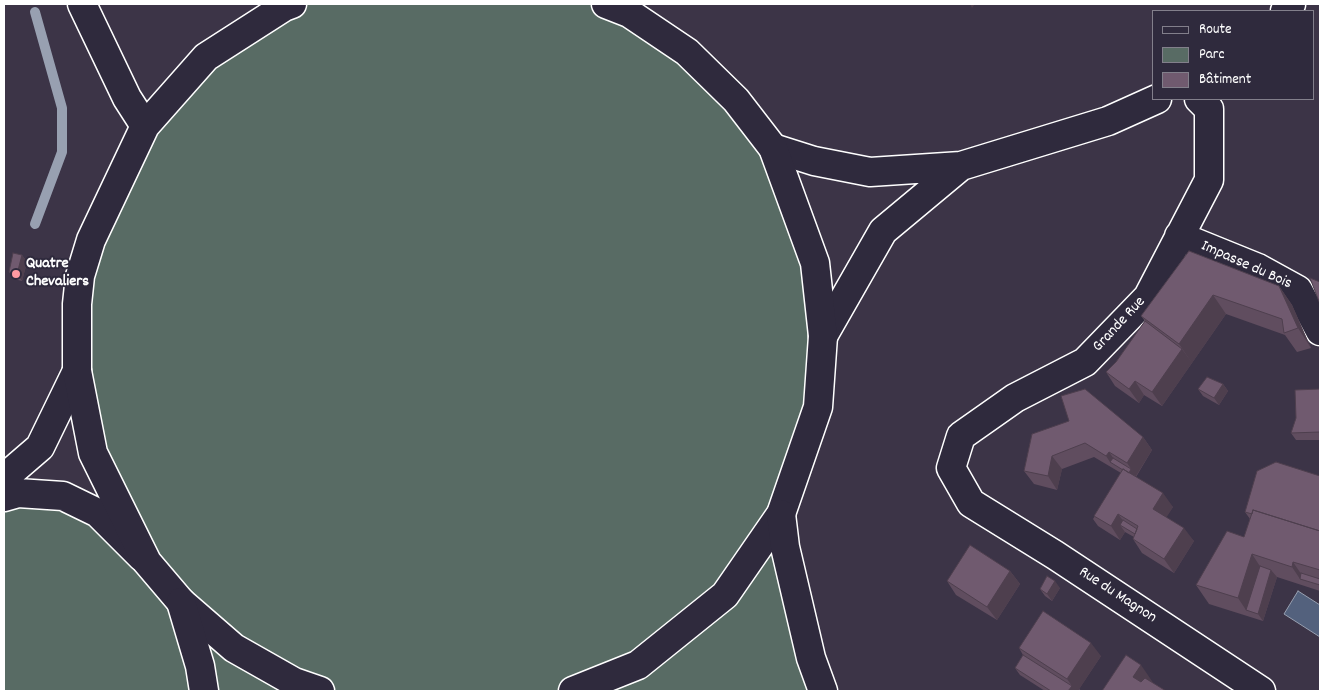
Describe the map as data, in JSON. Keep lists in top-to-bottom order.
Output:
{
  "streets": {
    "main road": ["Impasse du Bois", "Grande Rue", "Rue du Magnon"]
  },
  "crossings": [
    ["Impasse du Bois", "Grande Rue"],
    ["Grande Rue", "Rue du Magnon"]
  ],
  "places": ["Quatre Chevaliers"],
  "legend": ["Route", "Parc", "Bâtiment"]
}
